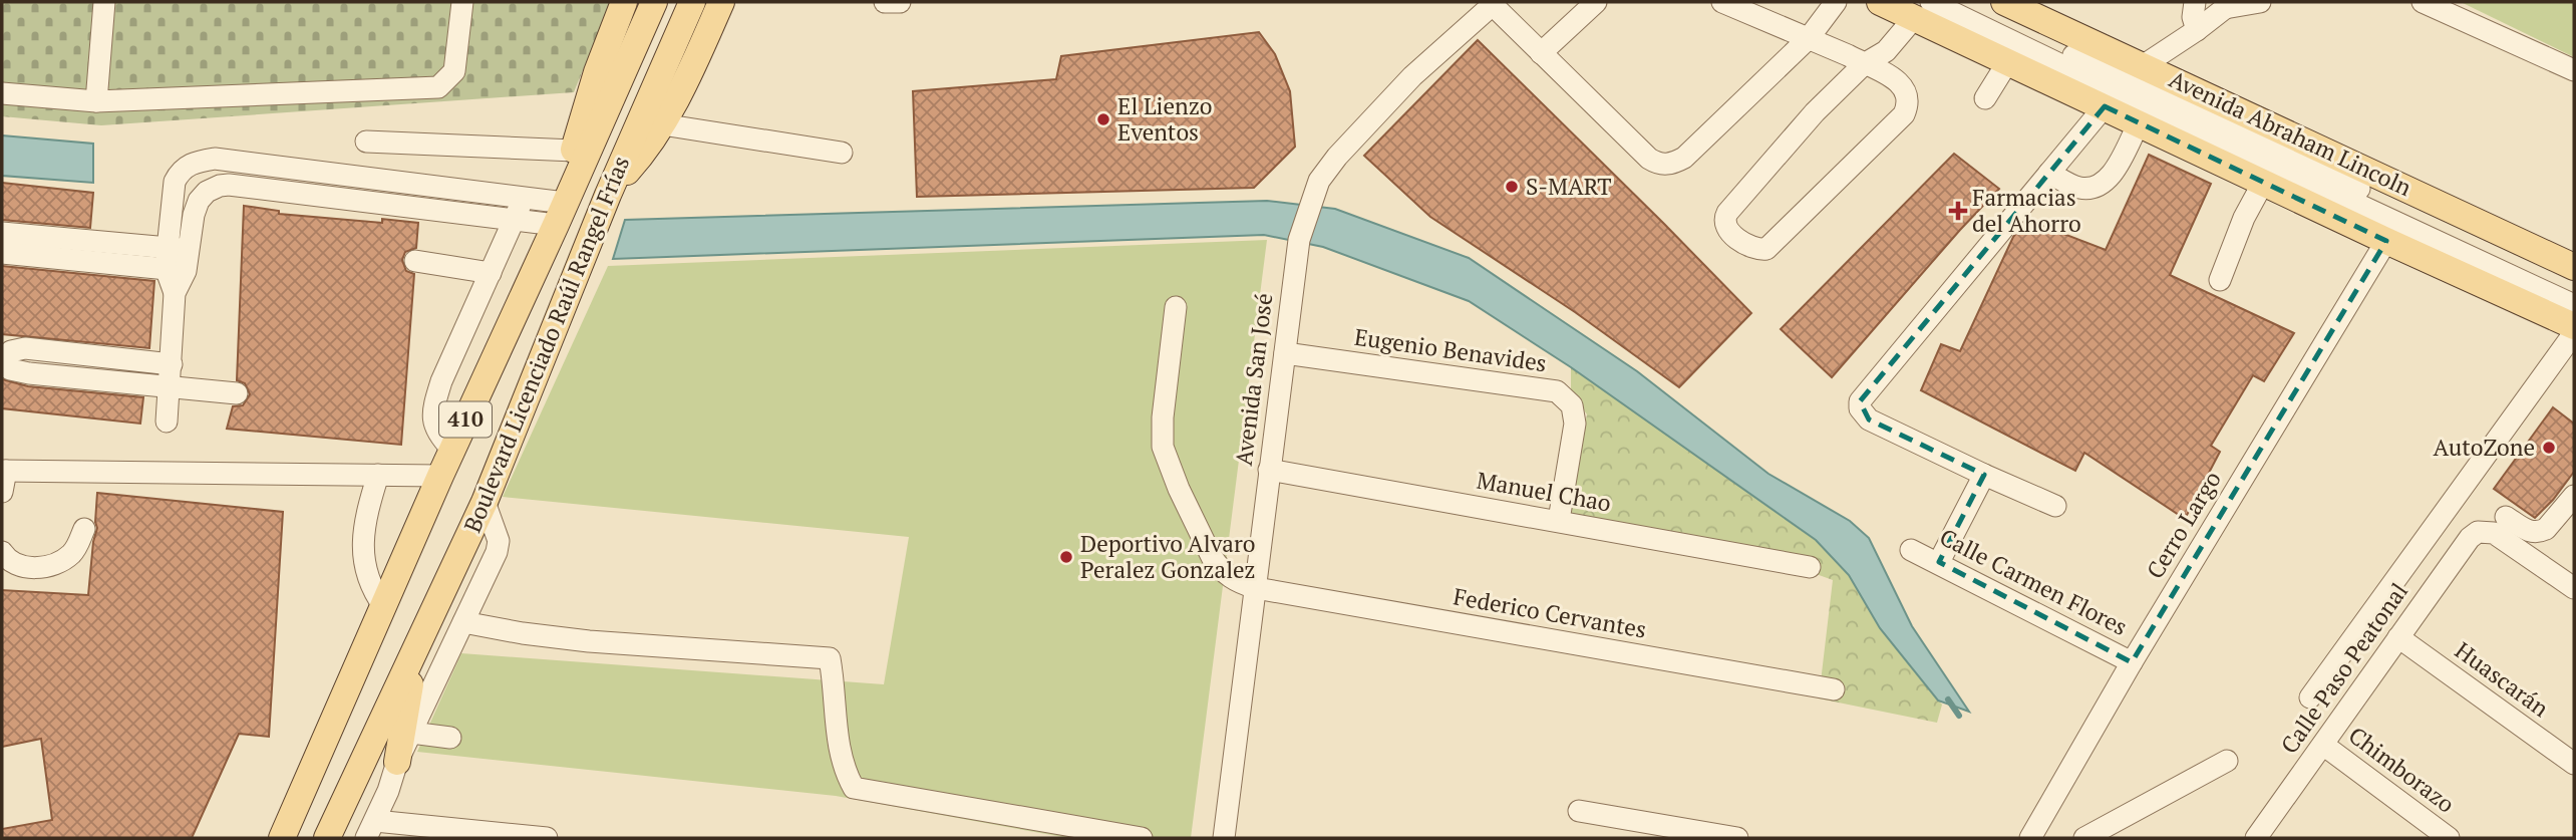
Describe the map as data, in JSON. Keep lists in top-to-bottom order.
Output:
{
  "streets": {
    "main road": ["Avenida Abraham Lincoln", "Boulevard Licenciado Raúl Rangel Frías", "410"],
    "street": [
      "Eugenio Benavides",
      "Avenida San José",
      "Manuel Chao",
      "Cerro Largo",
      "Calle Carmen Flores",
      "Federico Cervantes",
      "Calle Paso Peatonal",
      "Huascarán",
      "Chimborazo"
    ]
  },
  "crossings": [
    ["Eugenio Benavides", "Avenida San José"],
    ["Eugenio Benavides", "Manuel Chao"],
    ["Avenida San José", "Manuel Chao"],
    ["Avenida San José", "Federico Cervantes"],
    ["Cerro Largo", "Calle Carmen Flores"],
    ["Calle Paso Peatonal", "Huascarán"],
    ["Calle Paso Peatonal", "Chimborazo"]
  ],
  "places": {
    "other": [
      "El Lienzo Eventos",
      "S-MART",
      "AutoZone",
      "Deportivo Alvaro Peralez Gonzalez"
    ],
    "health": ["Farmacias del Ahorro"]
  }
}
